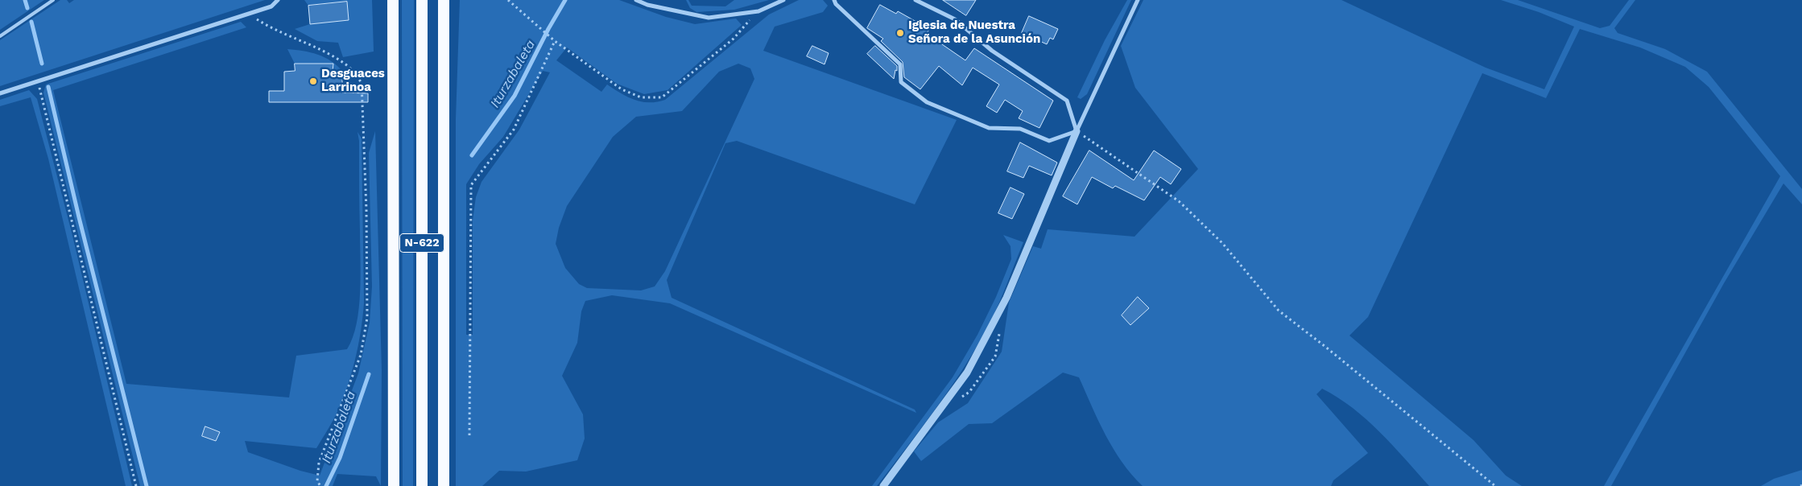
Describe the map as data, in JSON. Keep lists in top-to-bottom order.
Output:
{
  "streets": {
    "highway": ["N-622"]
  },
  "water": ["Iturzabaleta"],
  "places": ["Iglesia de Nuestra Señora de la Asunción", "Desguaces Larrinoa"]
}
